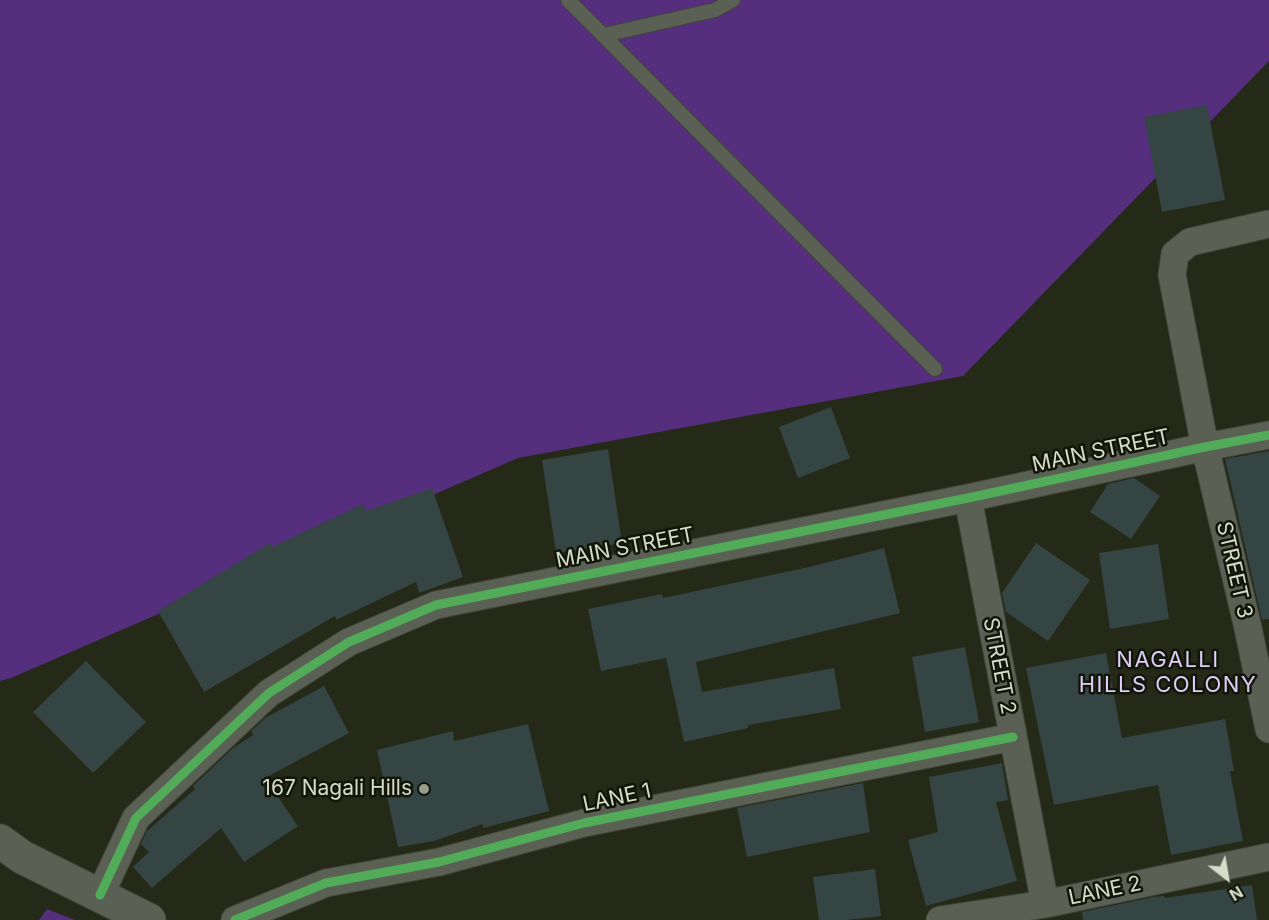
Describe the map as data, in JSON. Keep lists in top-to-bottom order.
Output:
{
  "streets": {
    "street": [
      "MAIN STREET",
      "STREET 3",
      "STREET 2",
      "LANE 1",
      "LANE 2"
    ]
  },
  "crossings": [
    ["MAIN STREET", "STREET 3"],
    ["MAIN STREET", "STREET 2"],
    ["STREET 2", "LANE 1"],
    ["STREET 2", "LANE 2"]
  ],
  "districts": ["NAGALLI HILLS COLONY"],
  "places": ["167 Nagali Hills"],
  "north": "bottom right"
}
